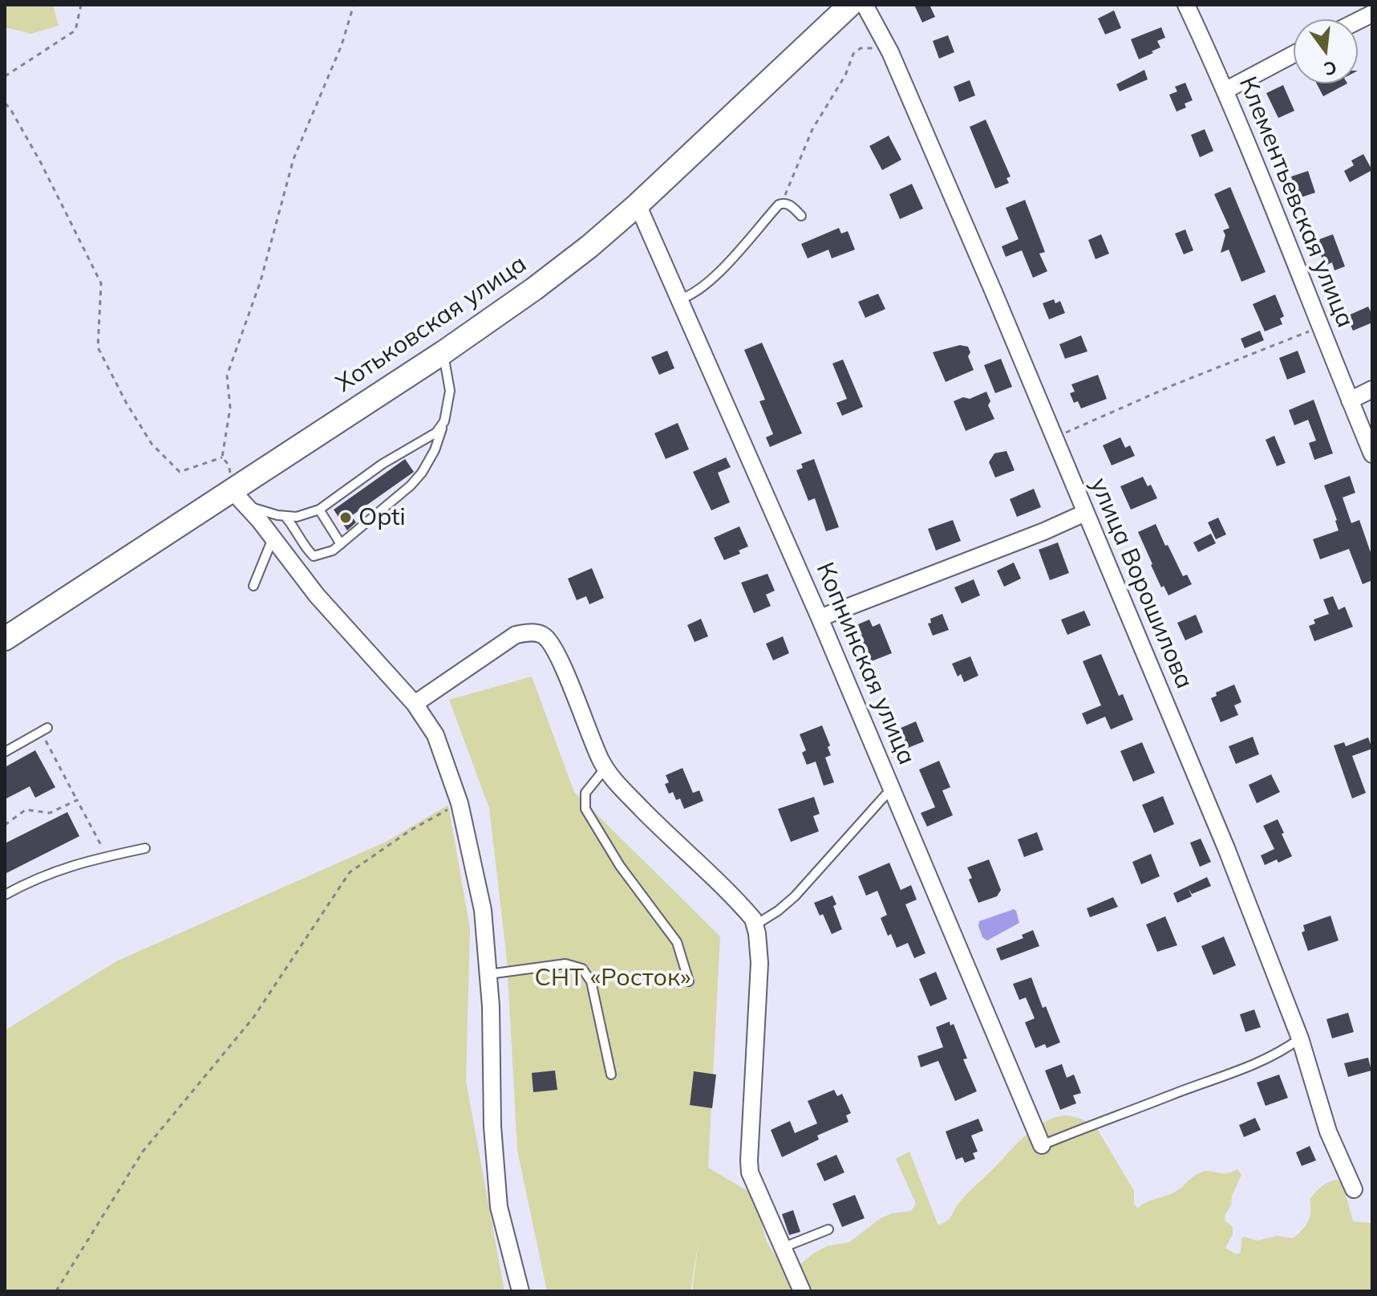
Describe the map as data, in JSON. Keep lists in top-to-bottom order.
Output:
{
  "streets": {
    "main road": ["Хотьковская улица"],
    "street": ["Клементьевская улица", "улица Ворошилова", "Копнинская улица"]
  },
  "crossings": [
    ["Хотьковская улица", "Копнинская улица"]
  ],
  "parks": ["СНТ «Росток»"],
  "places": ["Opti"],
  "north": "bottom"
}
